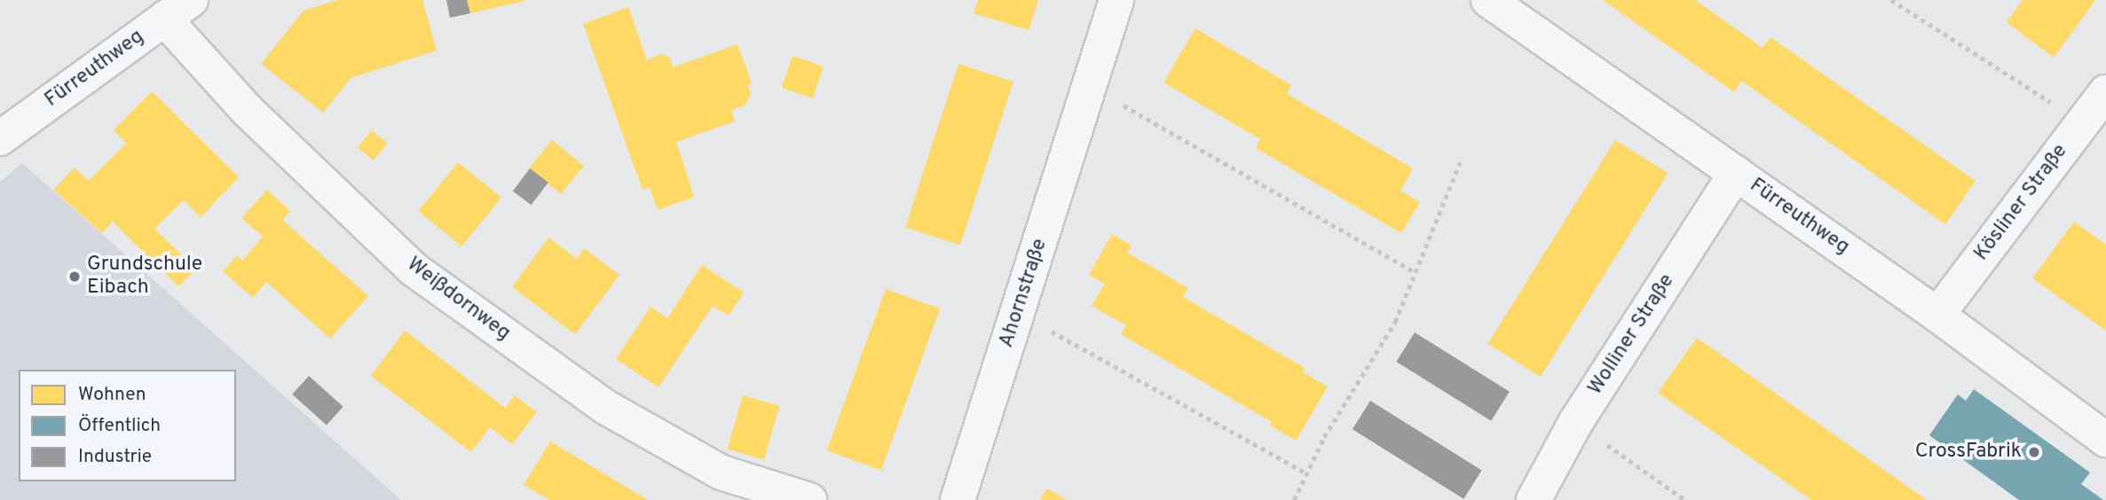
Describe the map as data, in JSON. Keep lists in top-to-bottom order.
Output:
{
  "streets": {
    "street": [
      "Fürreuthweg",
      "Kösliner Straße",
      "Ahornstraße",
      "Weißdornweg",
      "Wolliner Straße"
    ]
  },
  "crossings": [
    ["Fürreuthweg", "Kösliner Straße"],
    ["Fürreuthweg", "Weißdornweg"],
    ["Fürreuthweg", "Wolliner Straße"]
  ],
  "places": ["Grundschule Eibach", "CrossFabrik"],
  "legend": ["Wohnen", "Öffentlich", "Industrie"]
}
